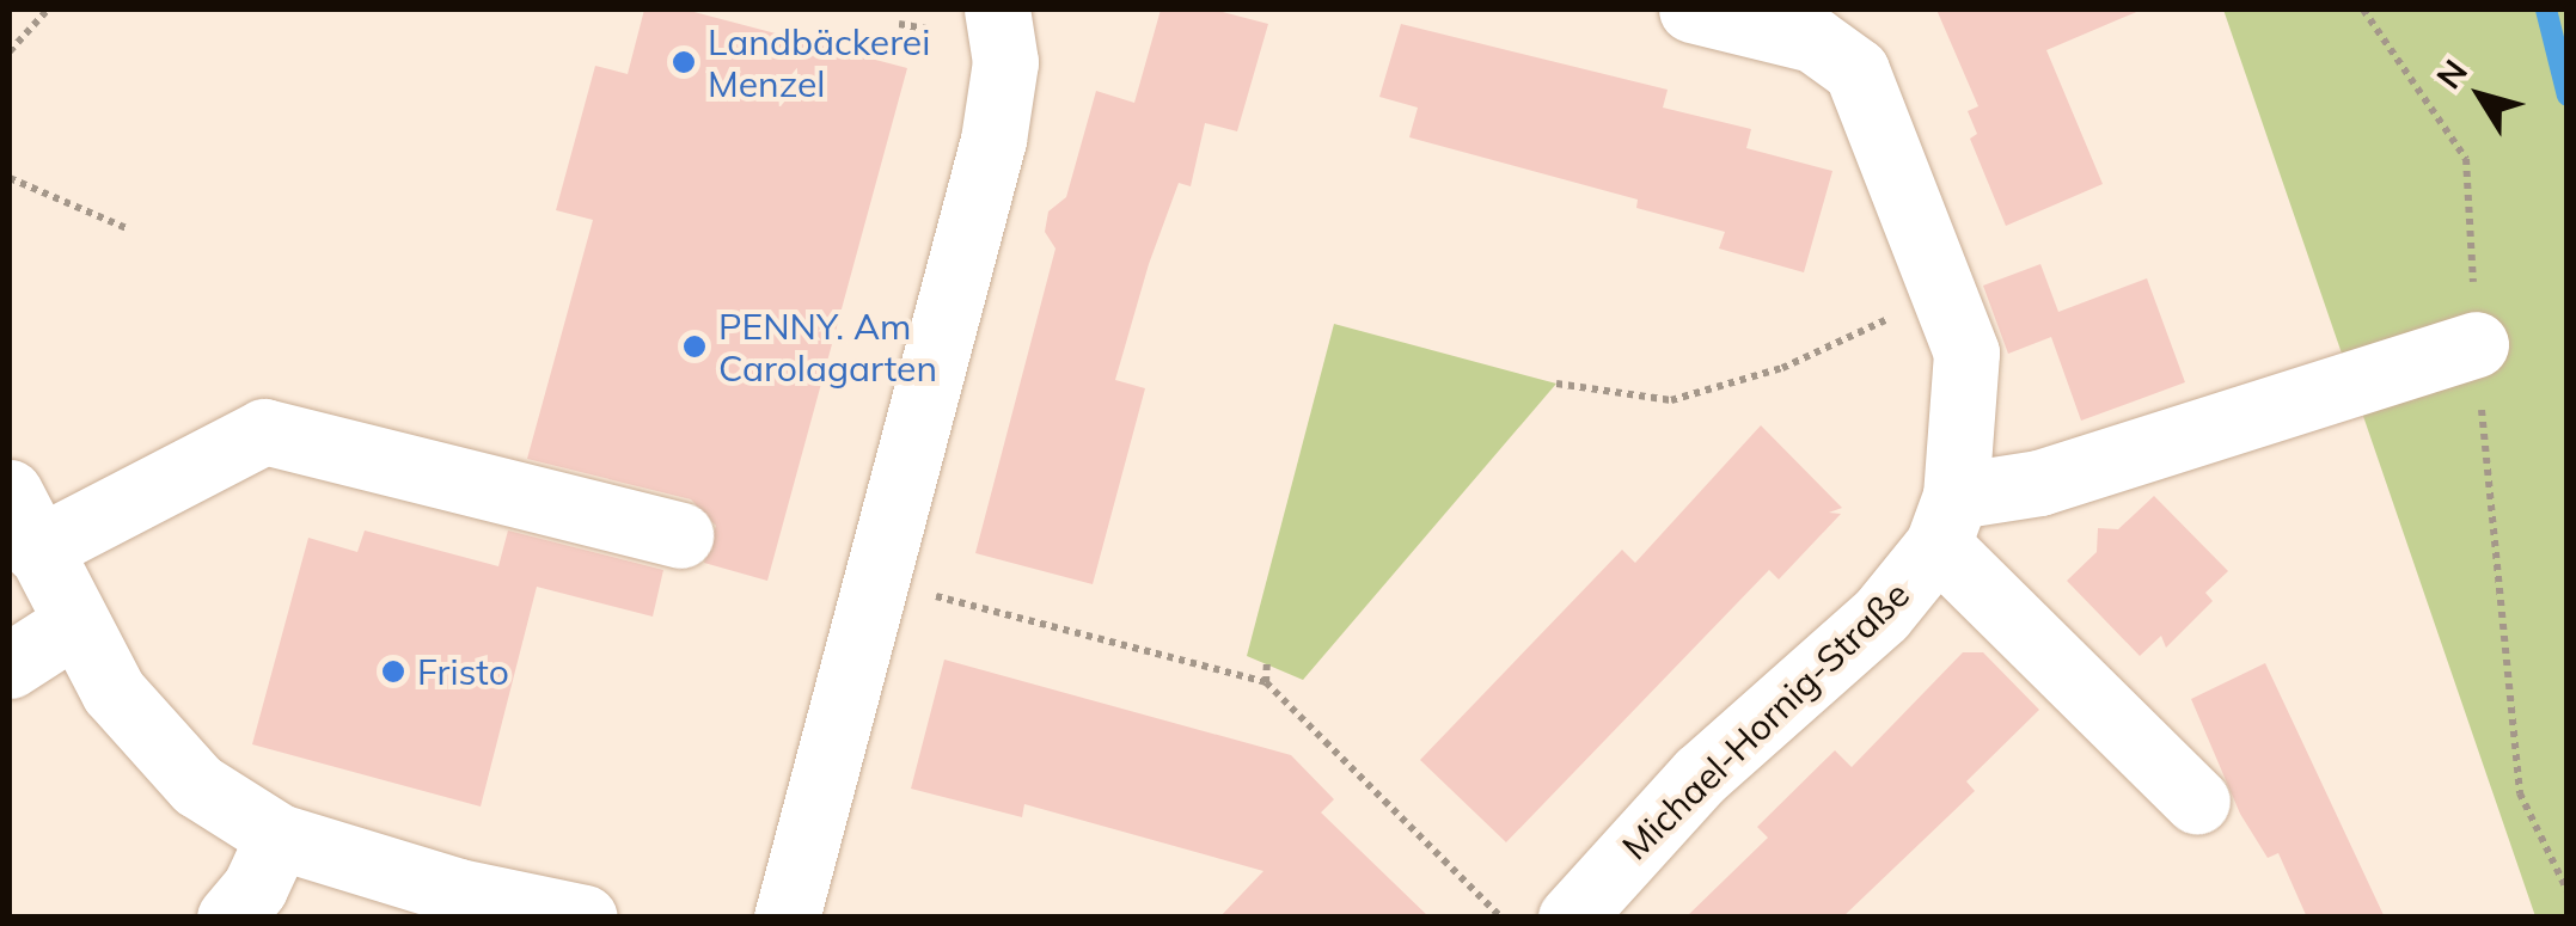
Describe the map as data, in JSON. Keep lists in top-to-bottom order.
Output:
{
  "streets": {
    "street": ["Michael-Hornig-Straße"]
  },
  "places": ["Landbäckerei Menzel", "PENNY. Am Carolagarten", "Fristo"],
  "north": "top left"
}
